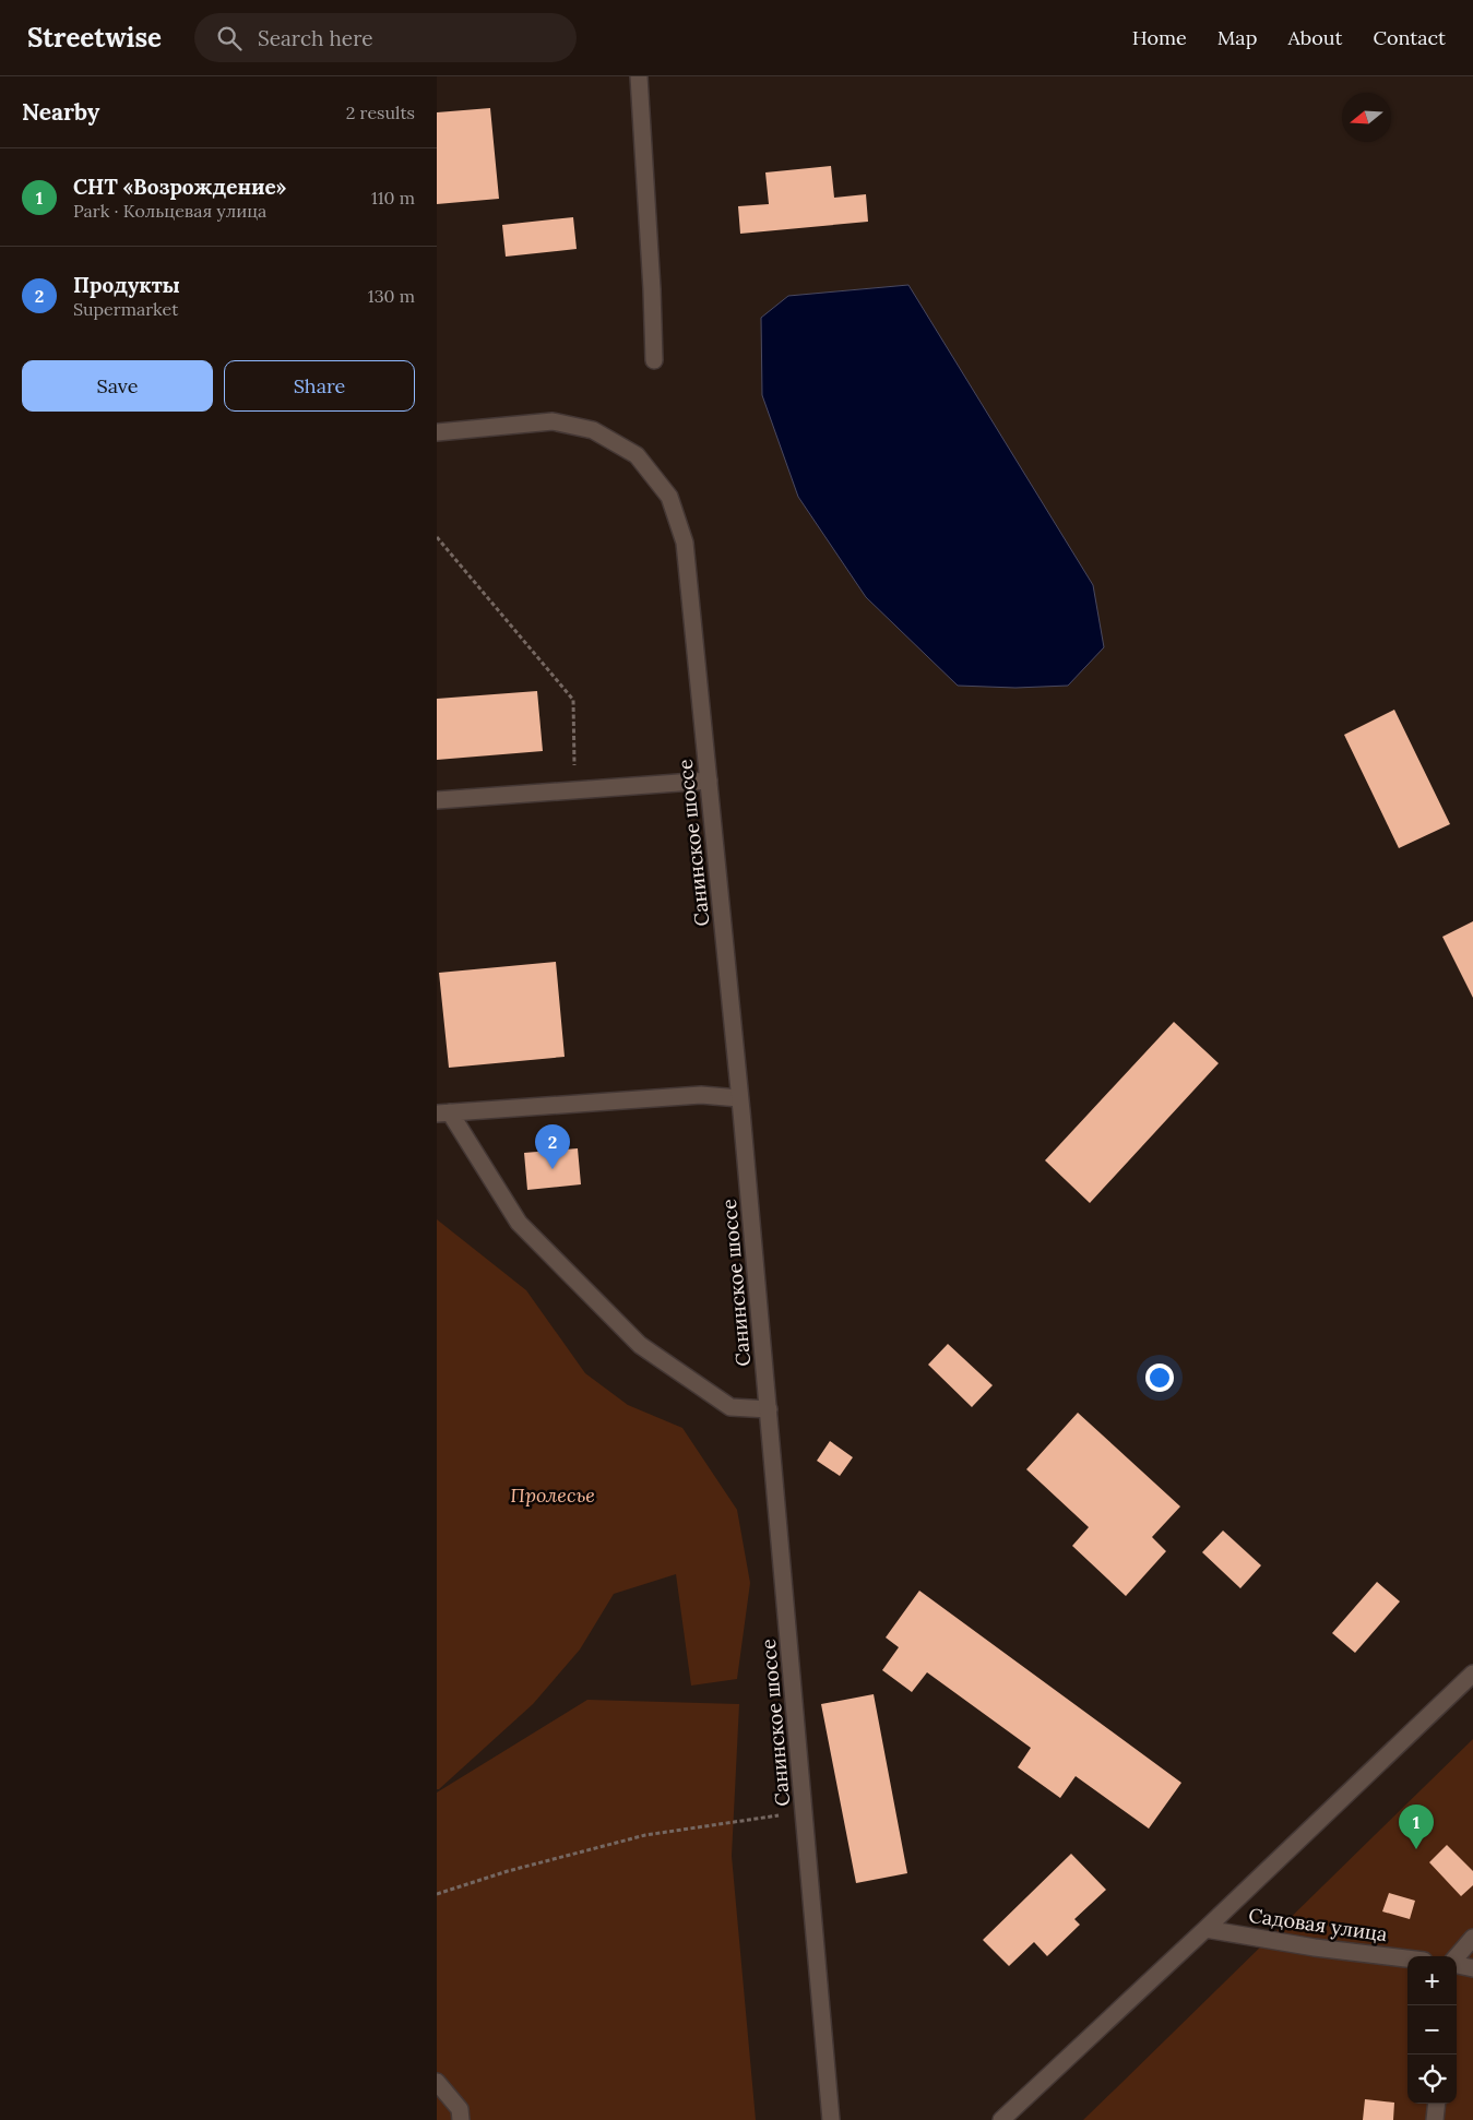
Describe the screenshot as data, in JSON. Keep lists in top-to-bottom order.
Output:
{
  "streets": {
    "street": ["Санинское шоссе", "Садовая улица"]
  },
  "parks": ["Пролесье"],
  "north": "left",
  "page": {
    "header": "Streetwise",
    "search": "Search here",
    "nav": [
      "Home",
      "Map",
      "About",
      "Contact"
    ],
    "heading": ["Nearby", "2 results"],
    "list": [
      {
        "mark": "1",
        "name": "СНТ «Возрождение»",
        "note": "Park · Кольцевая улица",
        "value": "110 m"
      },
      {
        "mark": "2",
        "name": "Продукты",
        "note": "Supermarket",
        "value": "130 m"
      }
    ],
    "buttons": ["Save", "Share"],
    "pins": ["2", "1"],
    "map_buttons": ["+", "−"]
  }
}
